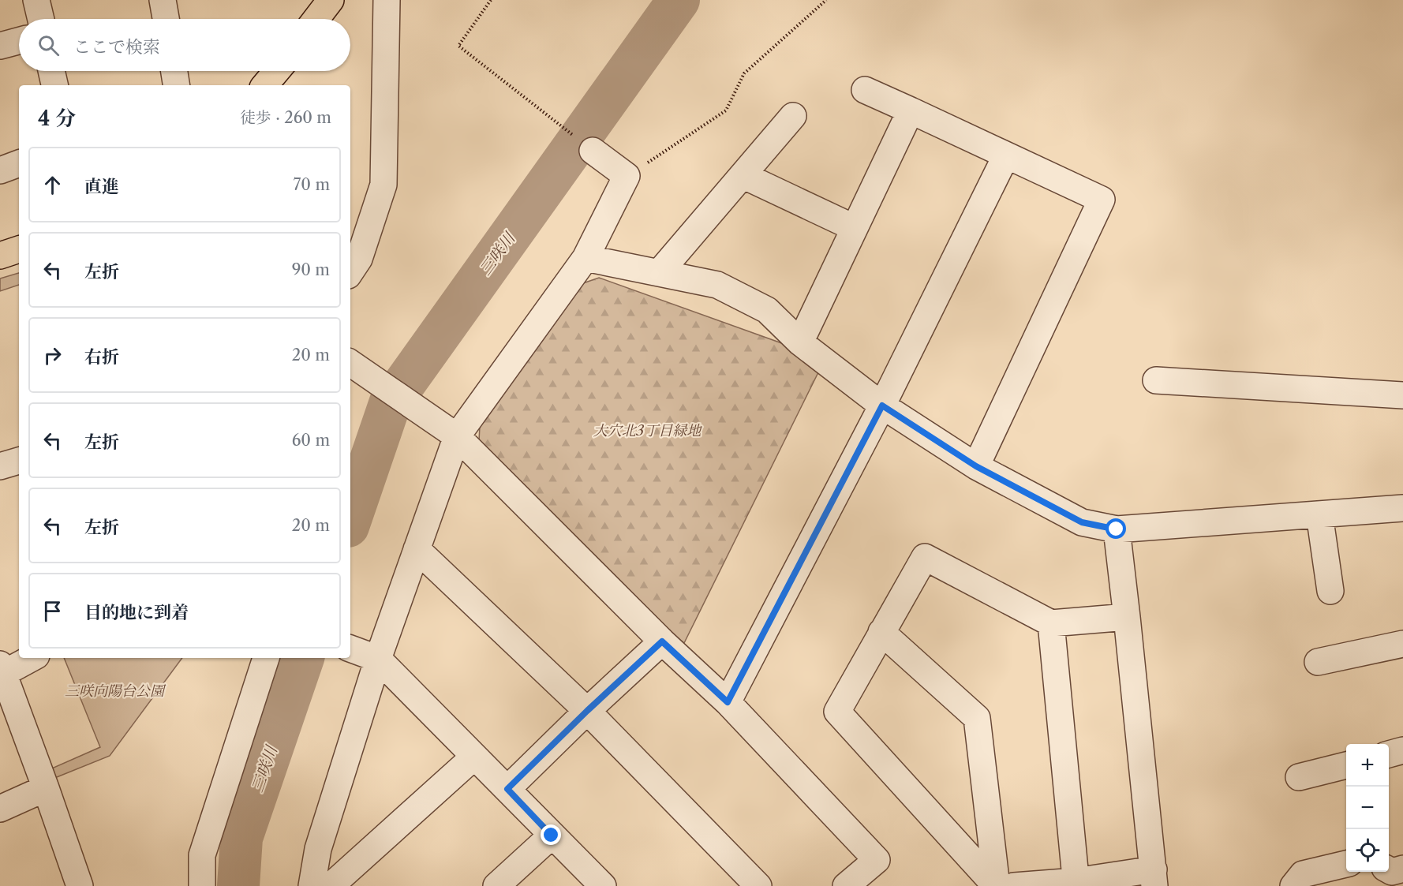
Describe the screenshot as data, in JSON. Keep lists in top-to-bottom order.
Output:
{
  "water": ["三咲川"],
  "parks": ["大穴北3丁目緑地", "三咲向陽台公園"],
  "page": {
    "search": "ここで検索",
    "heading": ["4 分", "徒歩 · 260 m"],
    "list": [
      ["直進", "70 m"],
      ["左折", "90 m"],
      ["右折", "20 m"],
      ["左折", "60 m"],
      ["左折", "20 m"],
      "目的地に到着"
    ],
    "map_buttons": ["+", "−"]
  }
}
